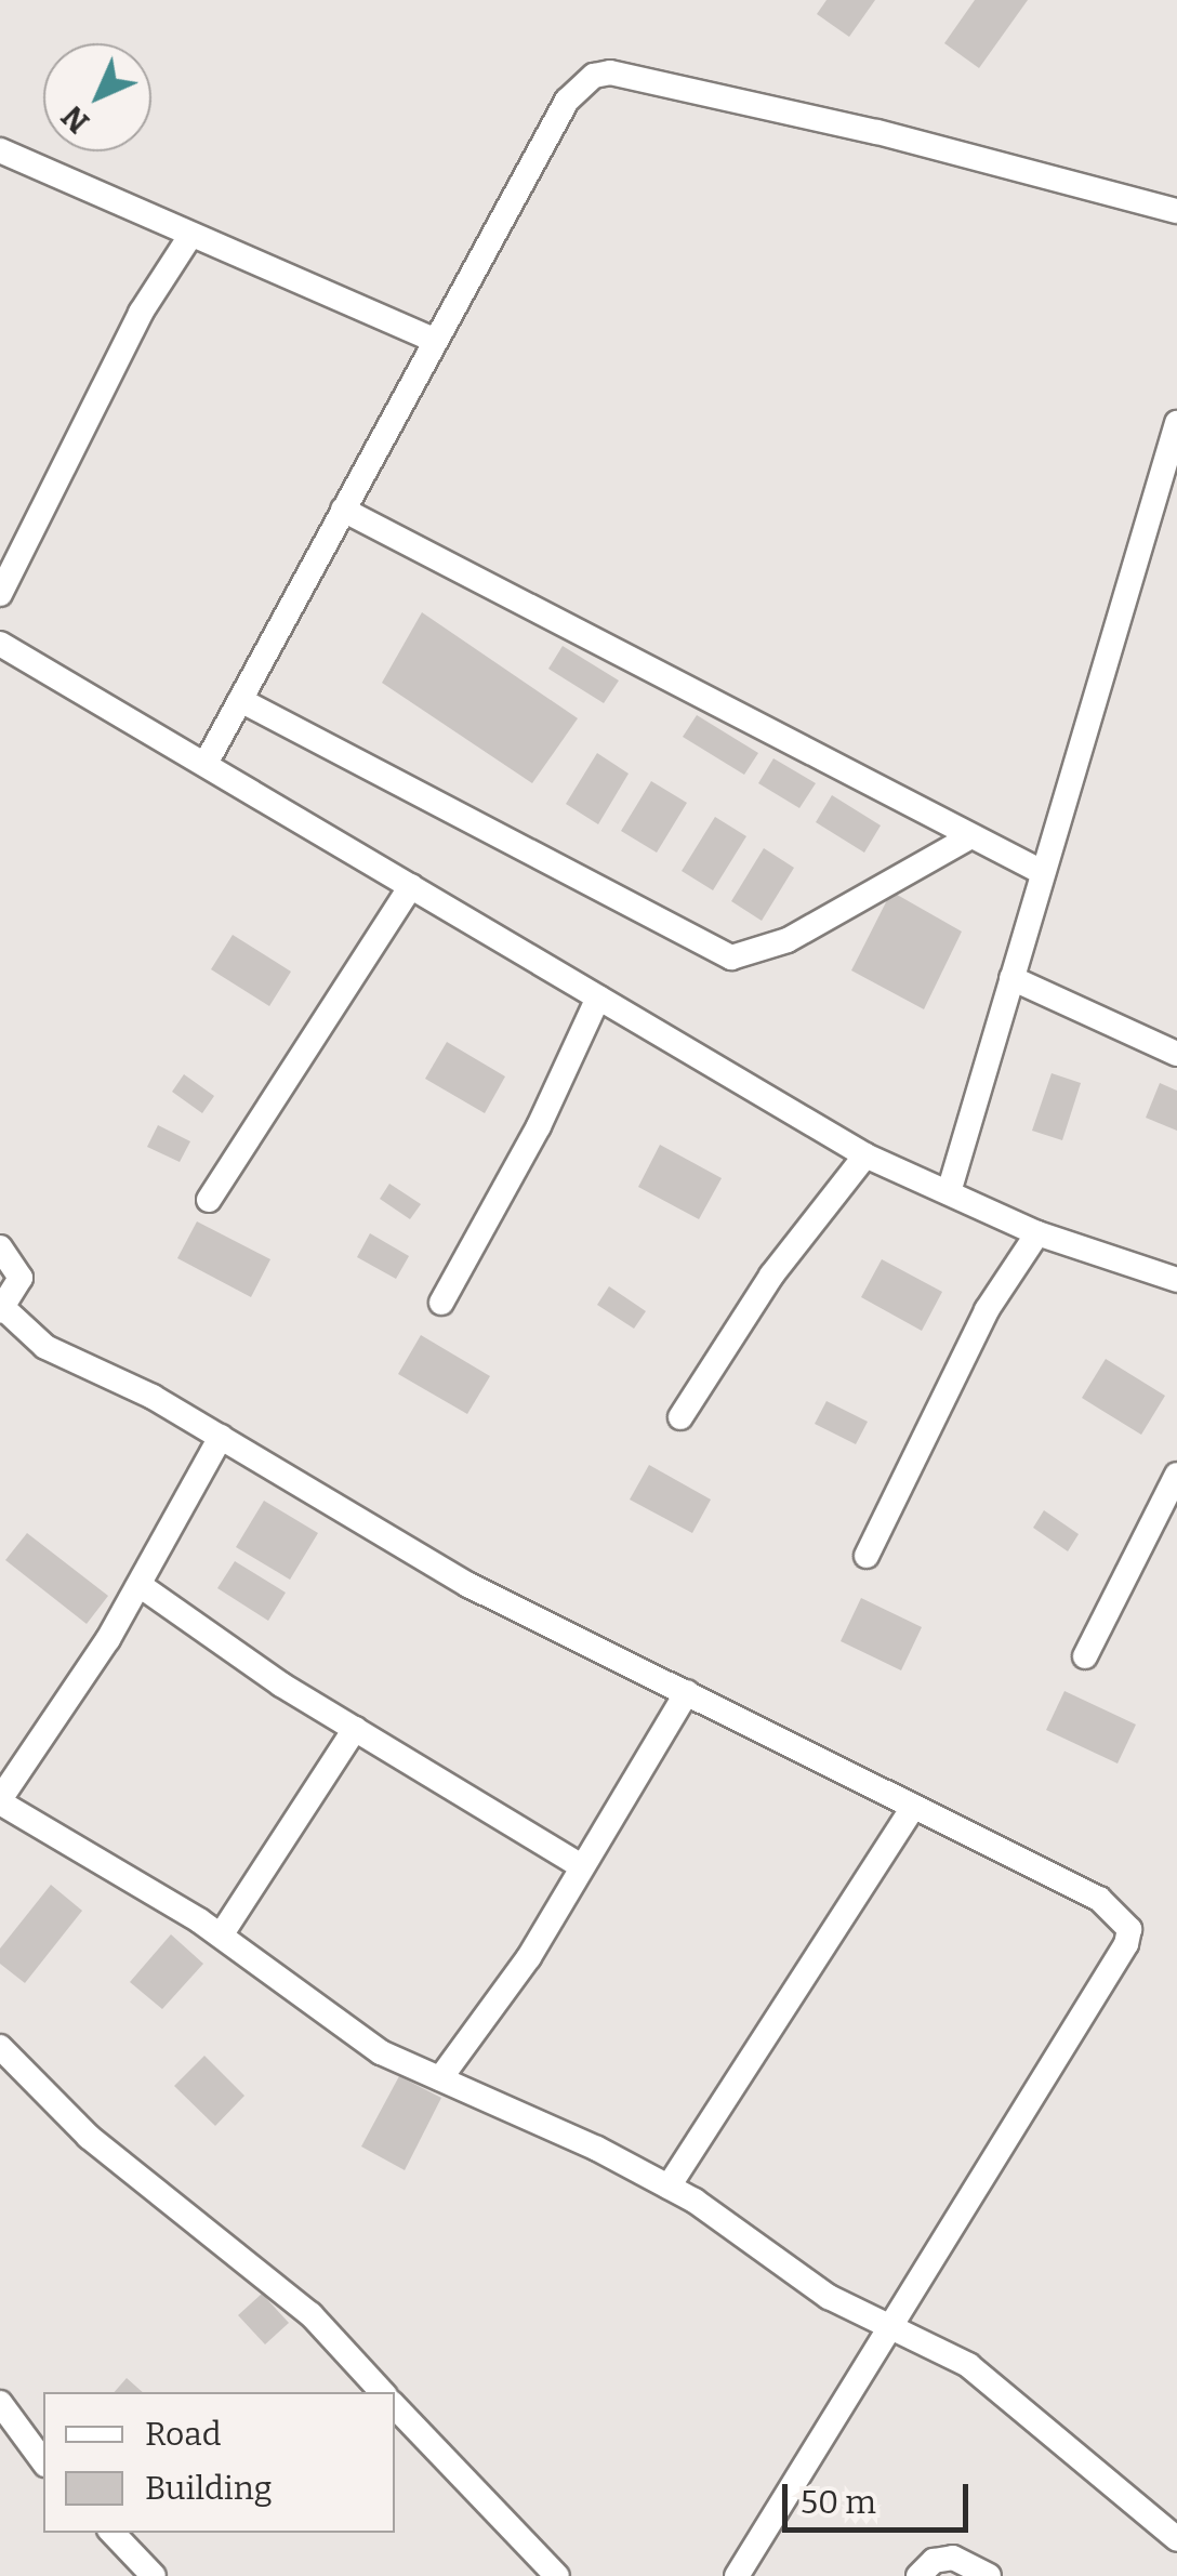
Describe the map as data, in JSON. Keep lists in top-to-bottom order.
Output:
{
  "legend": ["Road", "Building"],
  "scale_bar": "50 m",
  "north": "bottom left"
}
